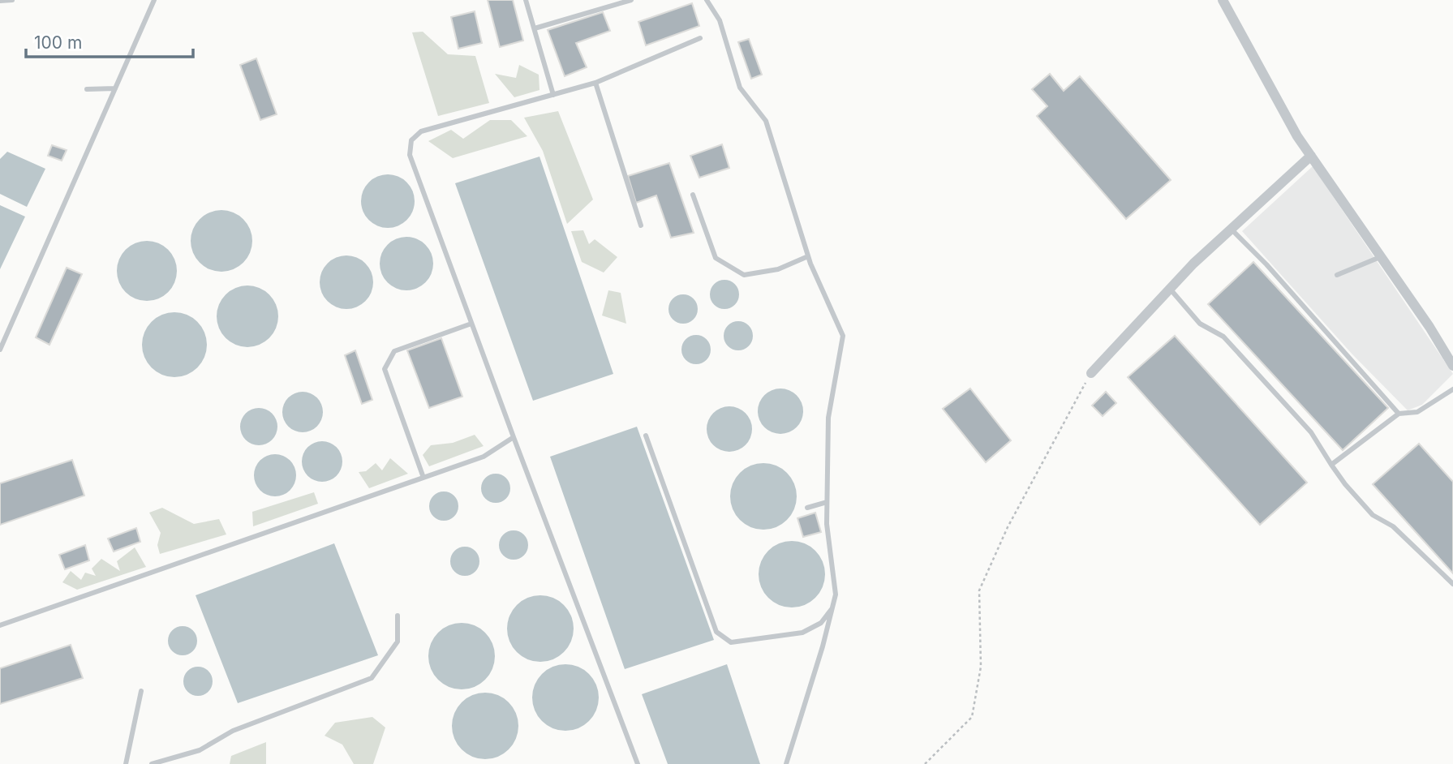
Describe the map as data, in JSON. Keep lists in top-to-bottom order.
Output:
{
  "scale_bar": "100 m"
}
